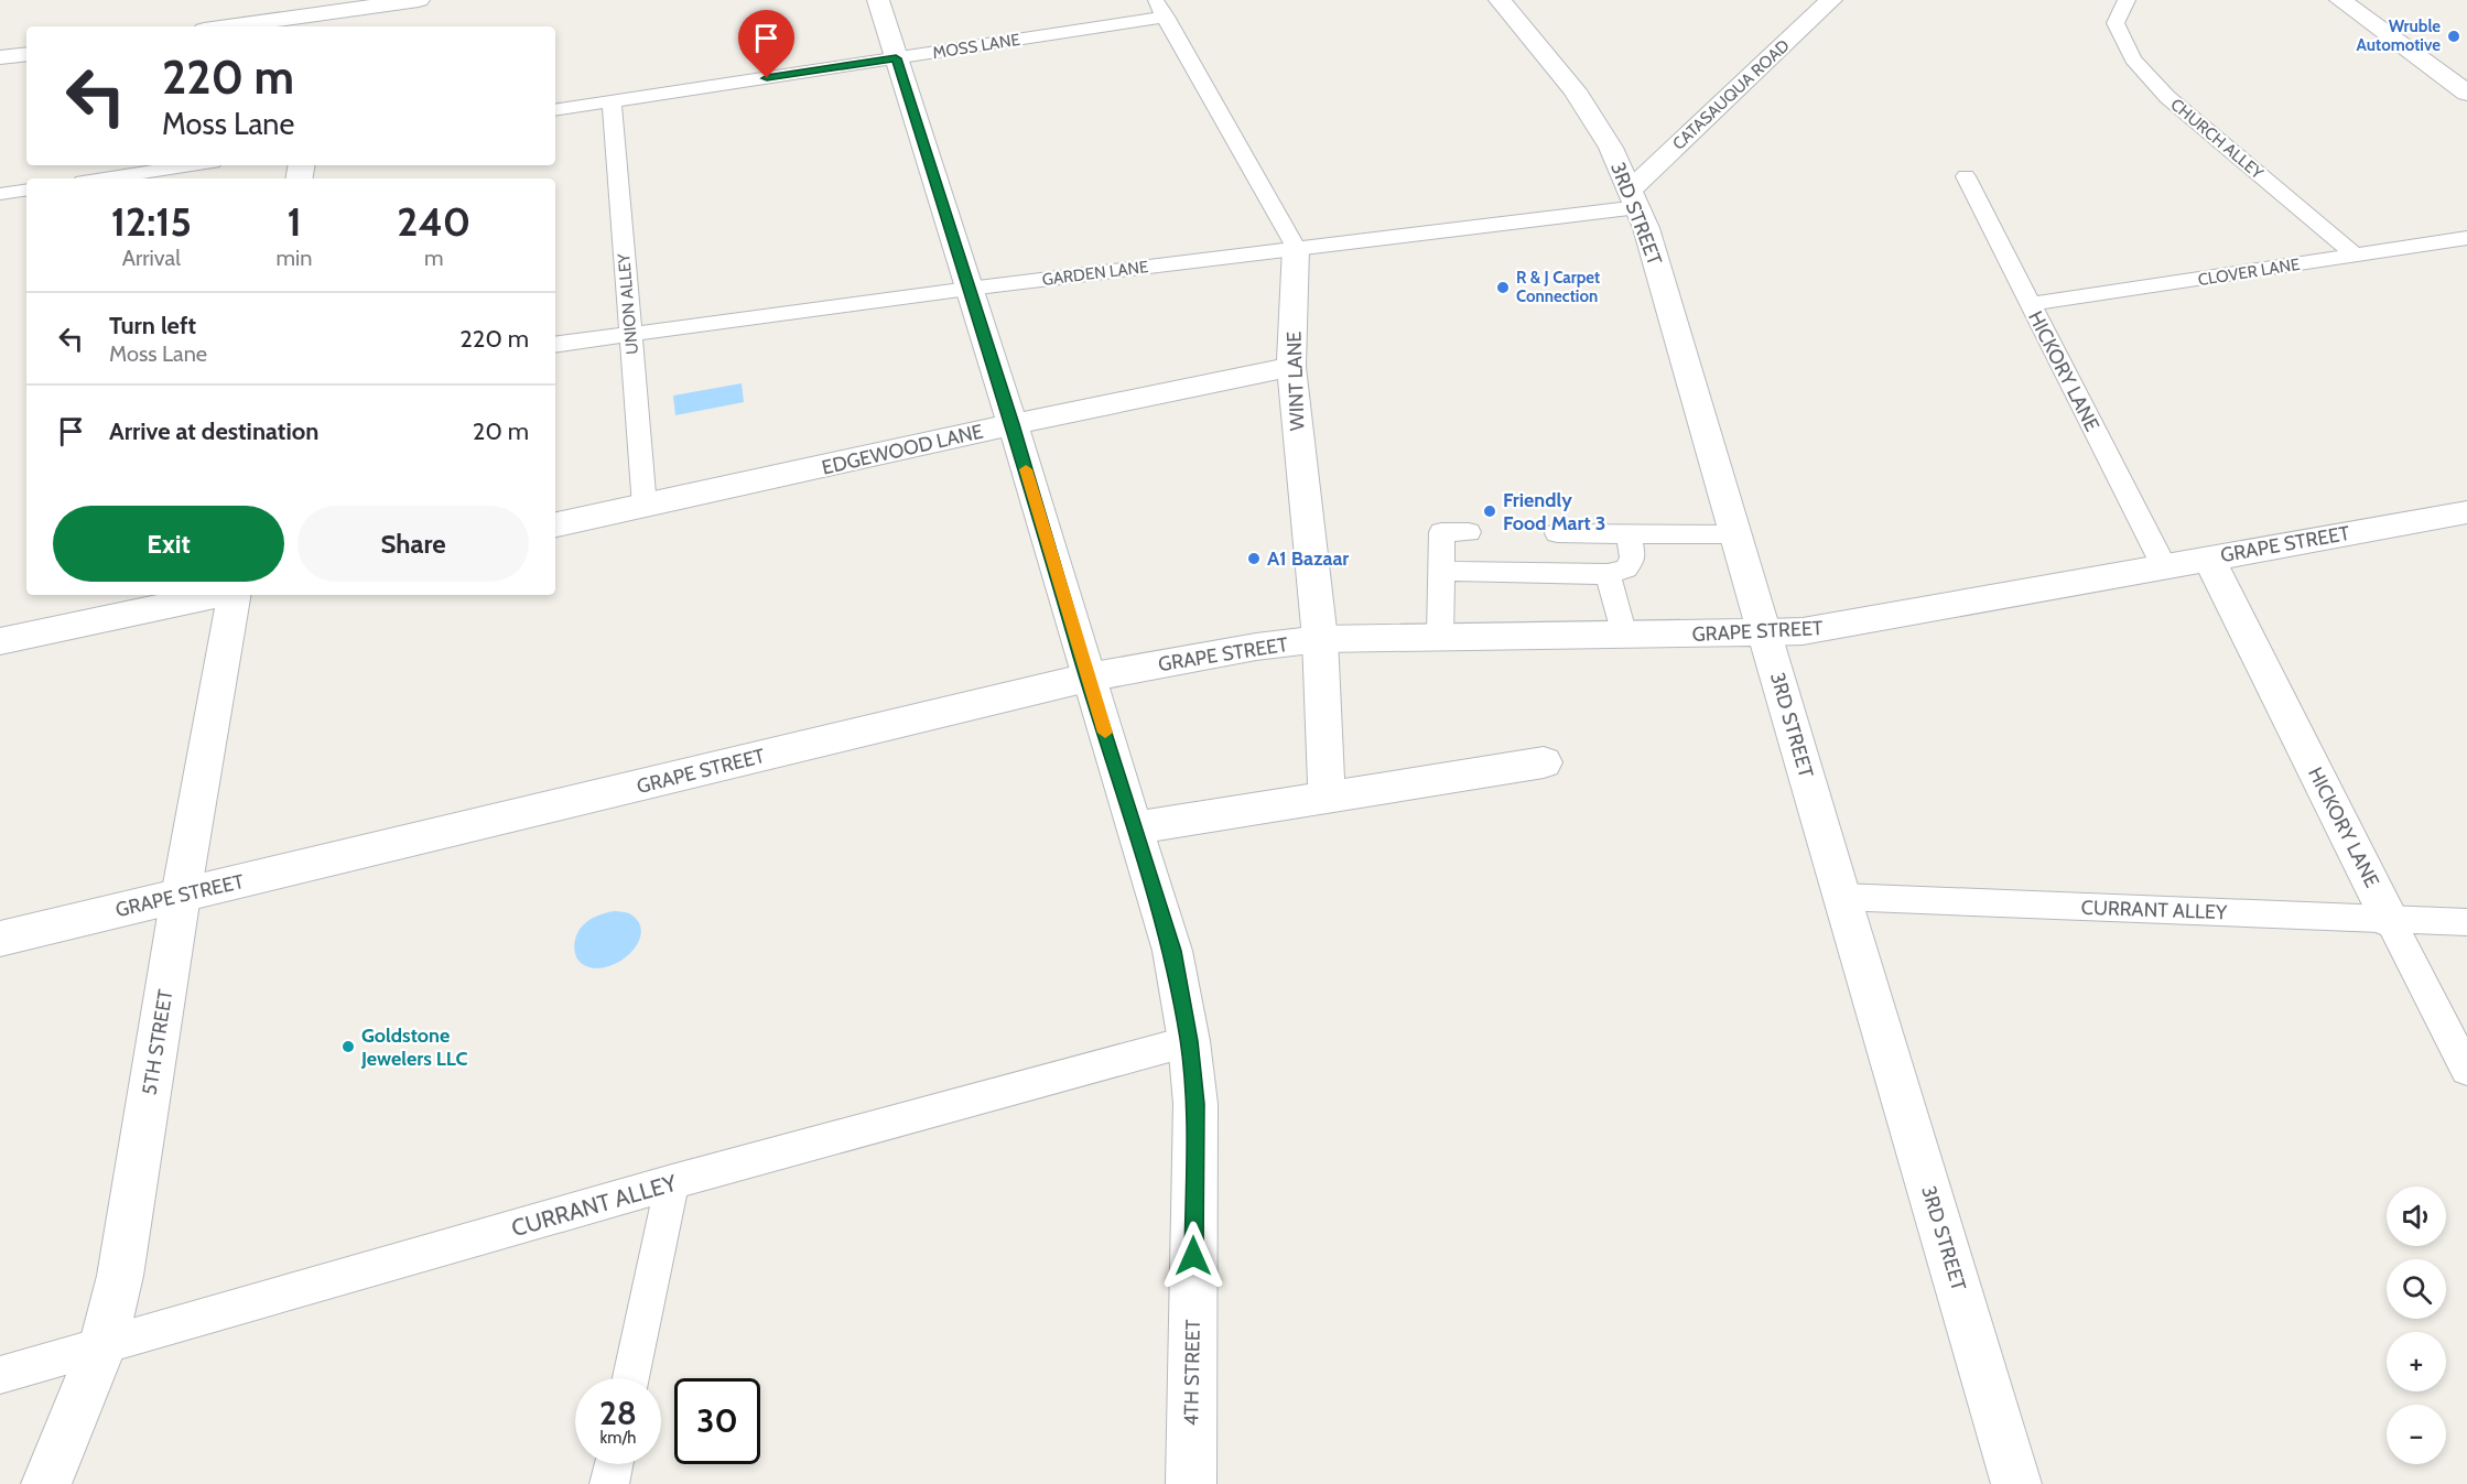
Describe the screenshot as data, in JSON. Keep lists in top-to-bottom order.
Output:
{
  "streets": {
    "street": [
      "CATASAUQUA ROAD",
      "3RD STREET",
      "HICKORY LANE",
      "WINT LANE",
      "EDGEWOOD LANE",
      "GRAPE STREET",
      "5TH STREET",
      "4TH STREET"
    ],
    "lane": [
      "MOSS LANE",
      "CHURCH ALLEY",
      "CLOVER LANE",
      "GARDEN LANE",
      "UNION ALLEY",
      "CURRANT ALLEY"
    ]
  },
  "crossings": [
    ["MOSS LANE", "UNION ALLEY"],
    ["MOSS LANE", "4TH STREET"],
    ["CATASAUQUA ROAD", "3RD STREET"],
    ["CATASAUQUA ROAD", "GARDEN LANE"],
    ["CHURCH ALLEY", "CLOVER LANE"],
    ["3RD STREET", "GARDEN LANE"],
    ["3RD STREET", "GRAPE STREET"],
    ["3RD STREET", "CURRANT ALLEY"],
    ["CLOVER LANE", "HICKORY LANE"],
    ["GARDEN LANE", "UNION ALLEY"],
    ["GARDEN LANE", "WINT LANE"],
    ["GARDEN LANE", "4TH STREET"],
    ["UNION ALLEY", "EDGEWOOD LANE"],
    ["HICKORY LANE", "GRAPE STREET"],
    ["HICKORY LANE", "CURRANT ALLEY"],
    ["WINT LANE", "EDGEWOOD LANE"],
    ["WINT LANE", "GRAPE STREET"],
    ["EDGEWOOD LANE", "4TH STREET"],
    ["GRAPE STREET", "5TH STREET"],
    ["GRAPE STREET", "4TH STREET"],
    ["CURRANT ALLEY", "5TH STREET"],
    ["CURRANT ALLEY", "4TH STREET"]
  ],
  "places": [
    "Wruble Automotive",
    "R & J Carpet Connection",
    "Friendly Food Mart 3",
    "A1 Bazaar",
    "Goldstone Jewelers LLC"
  ],
  "page": {
    "turn": ["220 m", "Moss Lane"],
    "eta": [
      "12:15",
      "Arrival",
      "1",
      "min",
      "240",
      "m"
    ],
    "list": [
      {
        "name": "Turn left",
        "note": "Moss Lane",
        "value": "220 m"
      },
      {
        "name": "Arrive at destination",
        "value": "20 m"
      }
    ],
    "buttons": ["Exit", "Share"],
    "map_buttons": ["+", "−"],
    "speed": "28 km/h",
    "limit": "30"
  }
}
